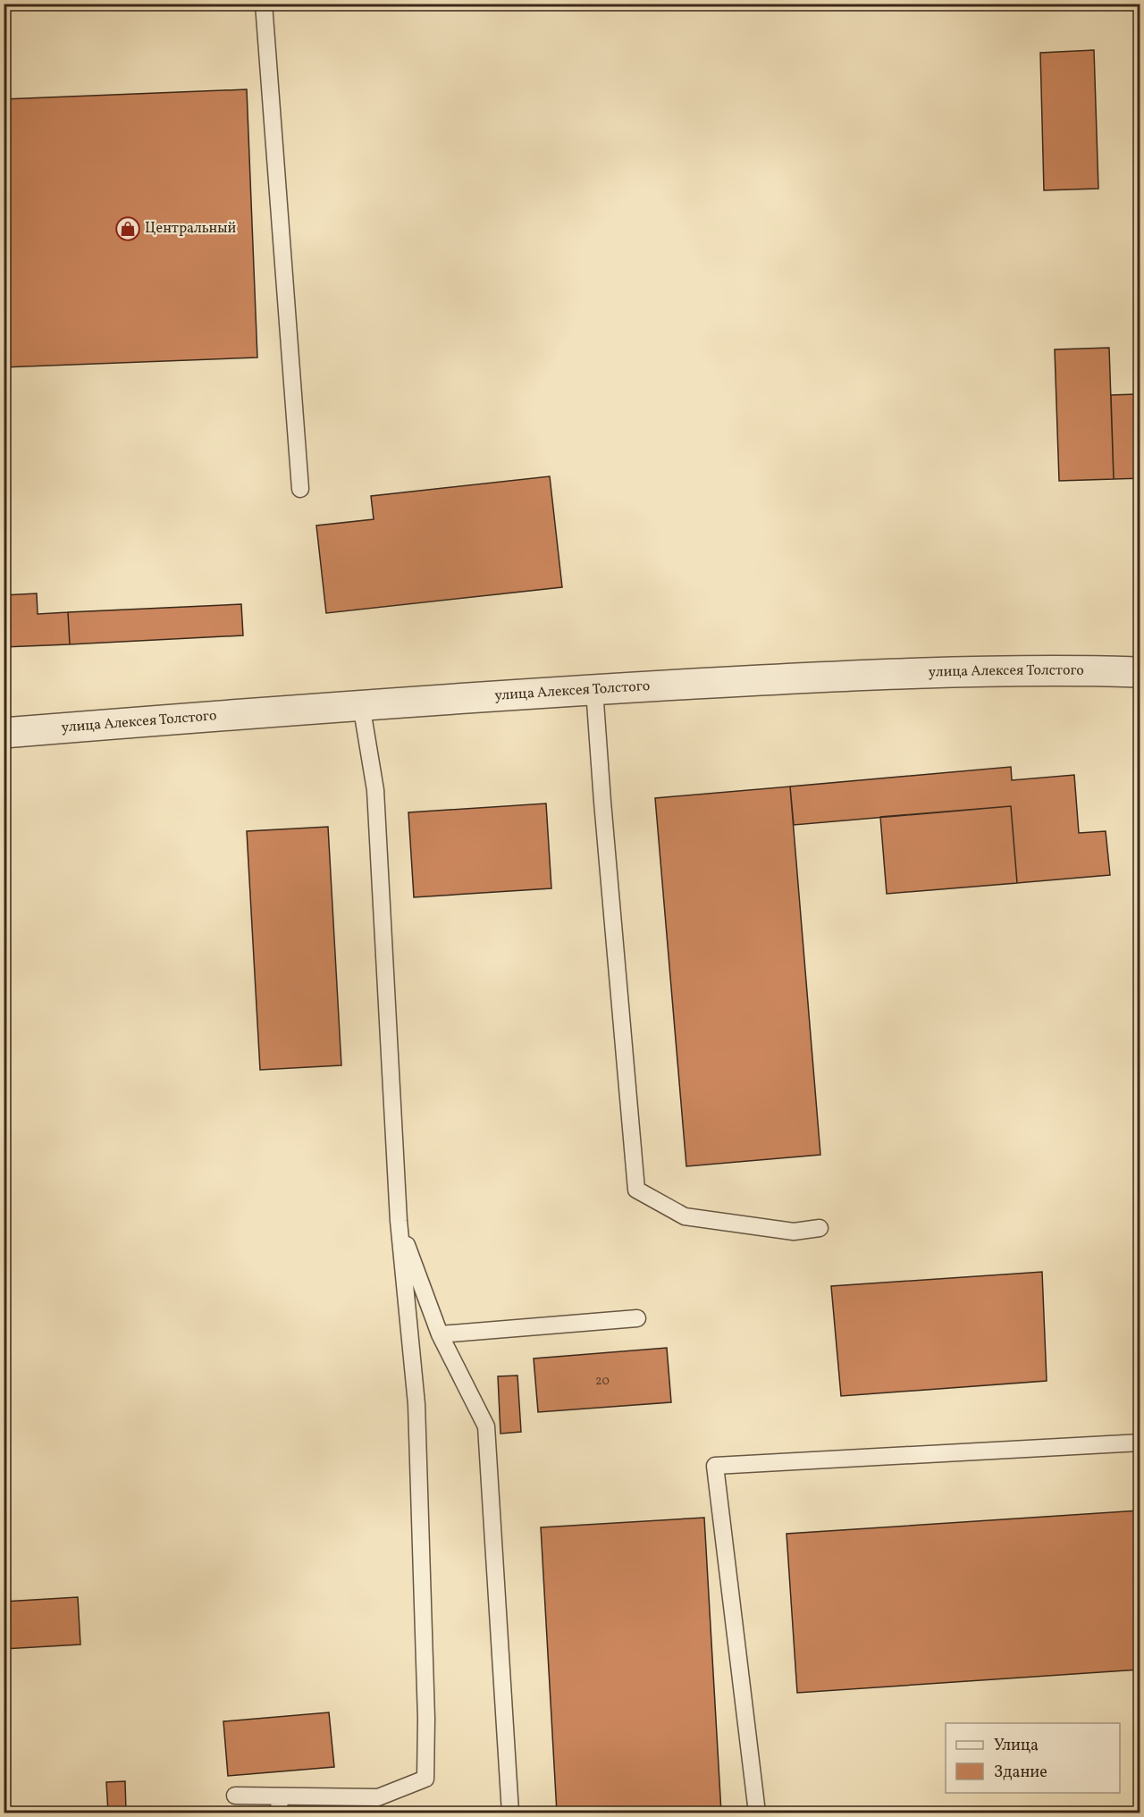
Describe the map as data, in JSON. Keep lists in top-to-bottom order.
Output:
{
  "streets": {
    "street": ["улица Алексея Толстого"]
  },
  "places": {
    "shop": ["Центральный"]
  },
  "house_numbers": ["20"],
  "legend": ["Улица", "Здание"]
}
